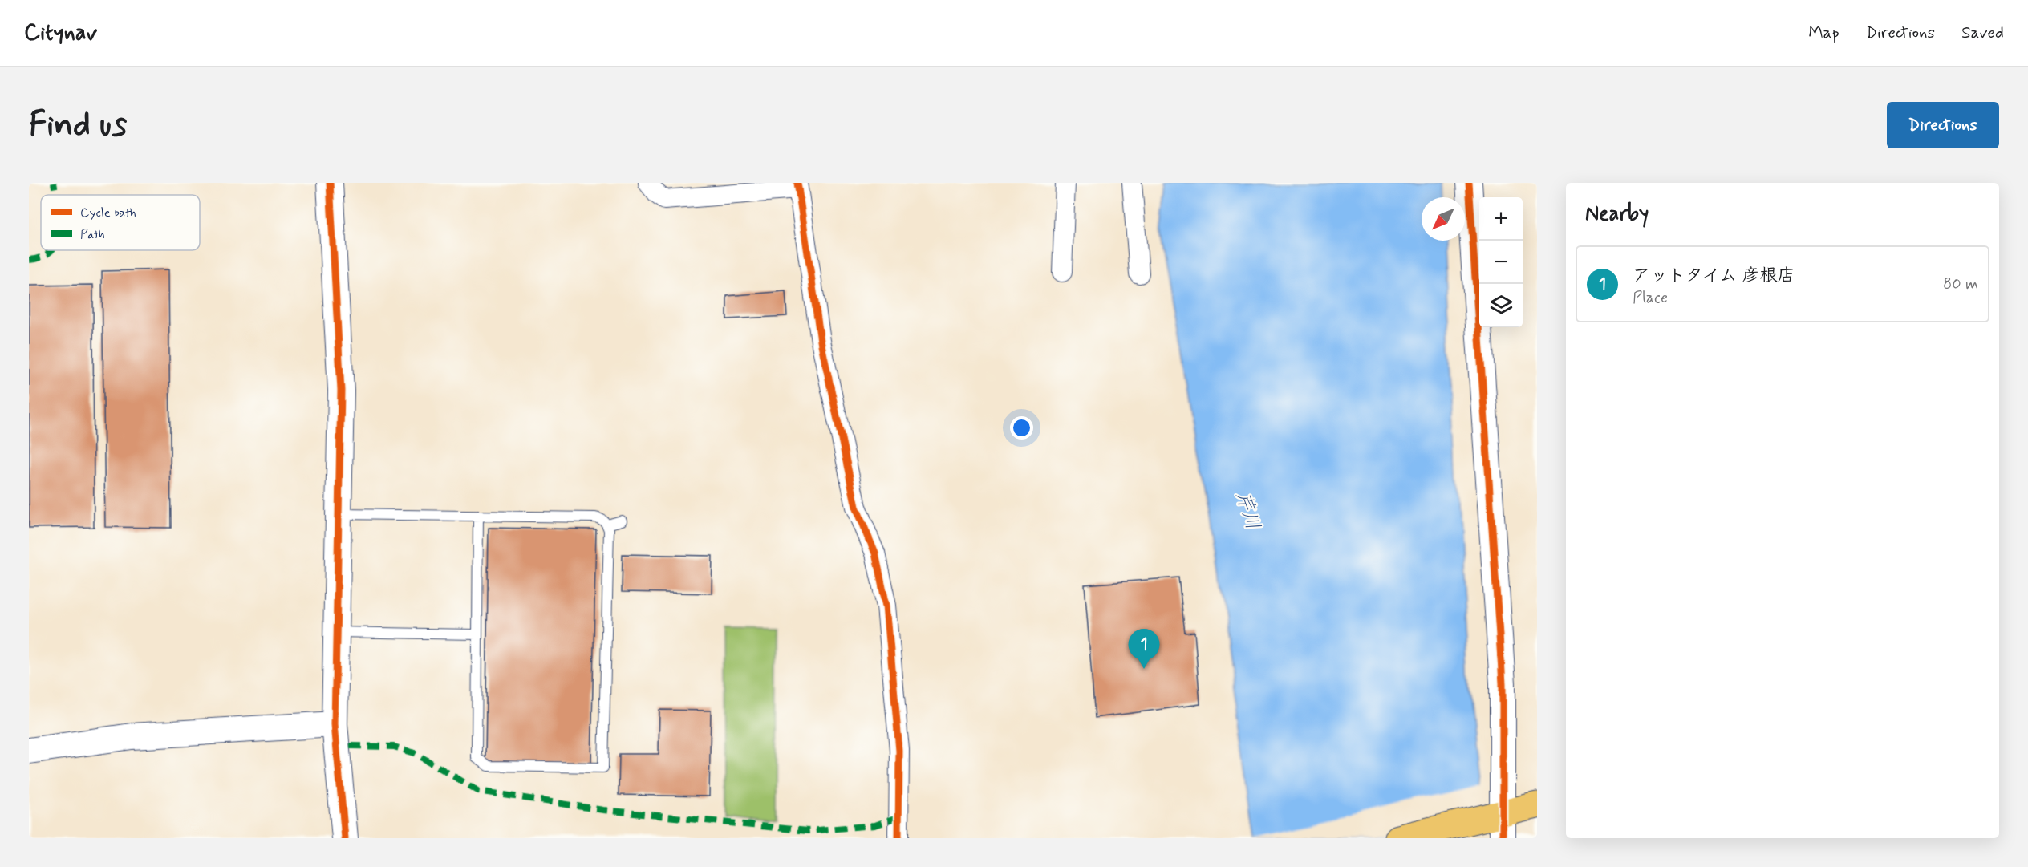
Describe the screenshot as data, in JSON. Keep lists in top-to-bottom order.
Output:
{
  "water": ["芹川"],
  "legend": ["Cycle path", "Path"],
  "north": "bottom left",
  "page": {
    "header": "Citynav",
    "nav": ["Map", "Directions", "Saved"],
    "buttons": "Directions",
    "title": "Find us",
    "heading": "Nearby",
    "map_buttons": ["+", "−"],
    "list": [
      {
        "mark": "1",
        "name": "アットタイム 彦根店",
        "note": "Place",
        "value": "80 m"
      }
    ],
    "pins": "1"
  }
}
